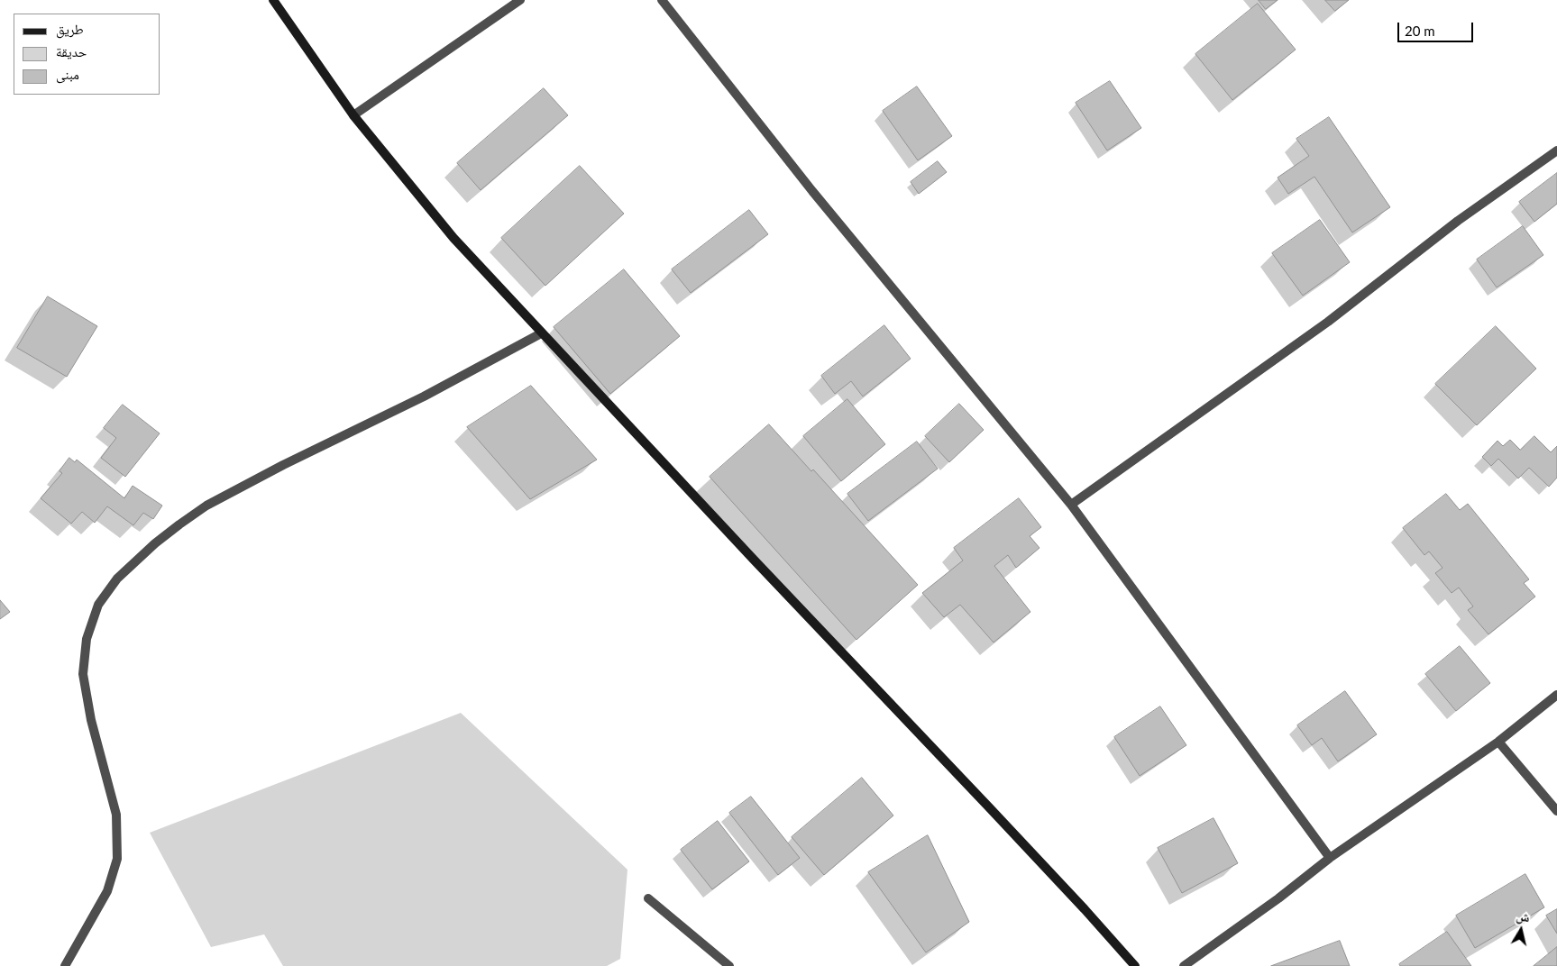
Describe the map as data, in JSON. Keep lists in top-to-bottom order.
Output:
{
  "legend": ["طريق", "حديقة", "مبنى"],
  "scale_bar": "20 m",
  "north": "top"
}
